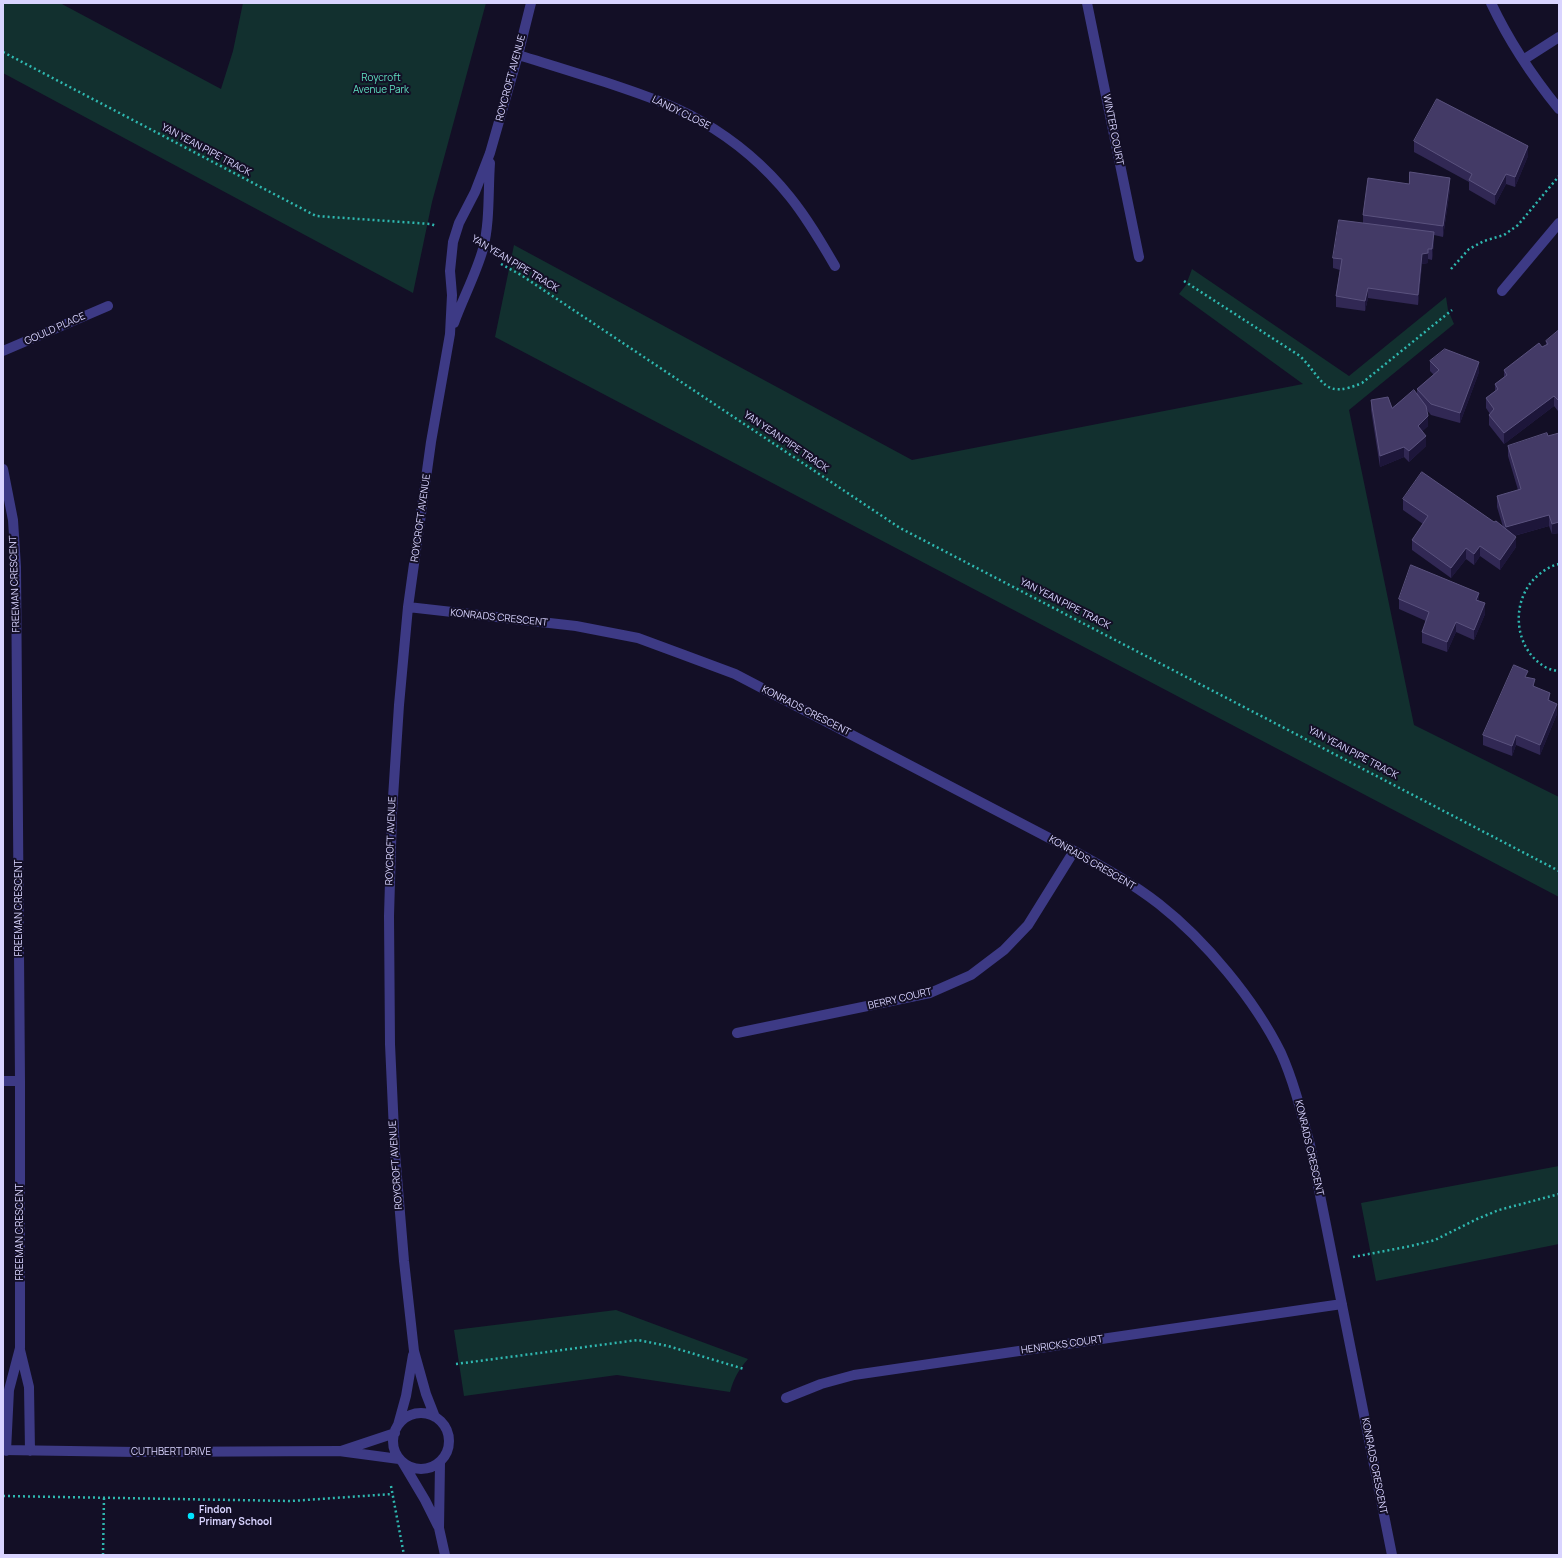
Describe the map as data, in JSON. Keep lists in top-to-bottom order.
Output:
{
  "streets": {
    "street": [
      "ROYCROFT AVENUE",
      "LANDY CLOSE",
      "WINTER COURT",
      "GOULD PLACE",
      "FREEMAN CRESCENT",
      "KONRADS CRESCENT",
      "BERRY COURT",
      "HENRICKS COURT",
      "CUTHBERT DRIVE"
    ],
    "path": ["YAN YEAN PIPE TRACK"]
  },
  "crossings": [
    ["ROYCROFT AVENUE", "LANDY CLOSE"],
    ["ROYCROFT AVENUE", "YAN YEAN PIPE TRACK"],
    ["ROYCROFT AVENUE", "KONRADS CRESCENT"],
    ["ROYCROFT AVENUE", "CUTHBERT DRIVE"],
    ["FREEMAN CRESCENT", "CUTHBERT DRIVE"],
    ["KONRADS CRESCENT", "BERRY COURT"],
    ["KONRADS CRESCENT", "HENRICKS COURT"]
  ],
  "parks": ["Roycroft Avenue Park"],
  "places": ["Findon Primary School"]
}
